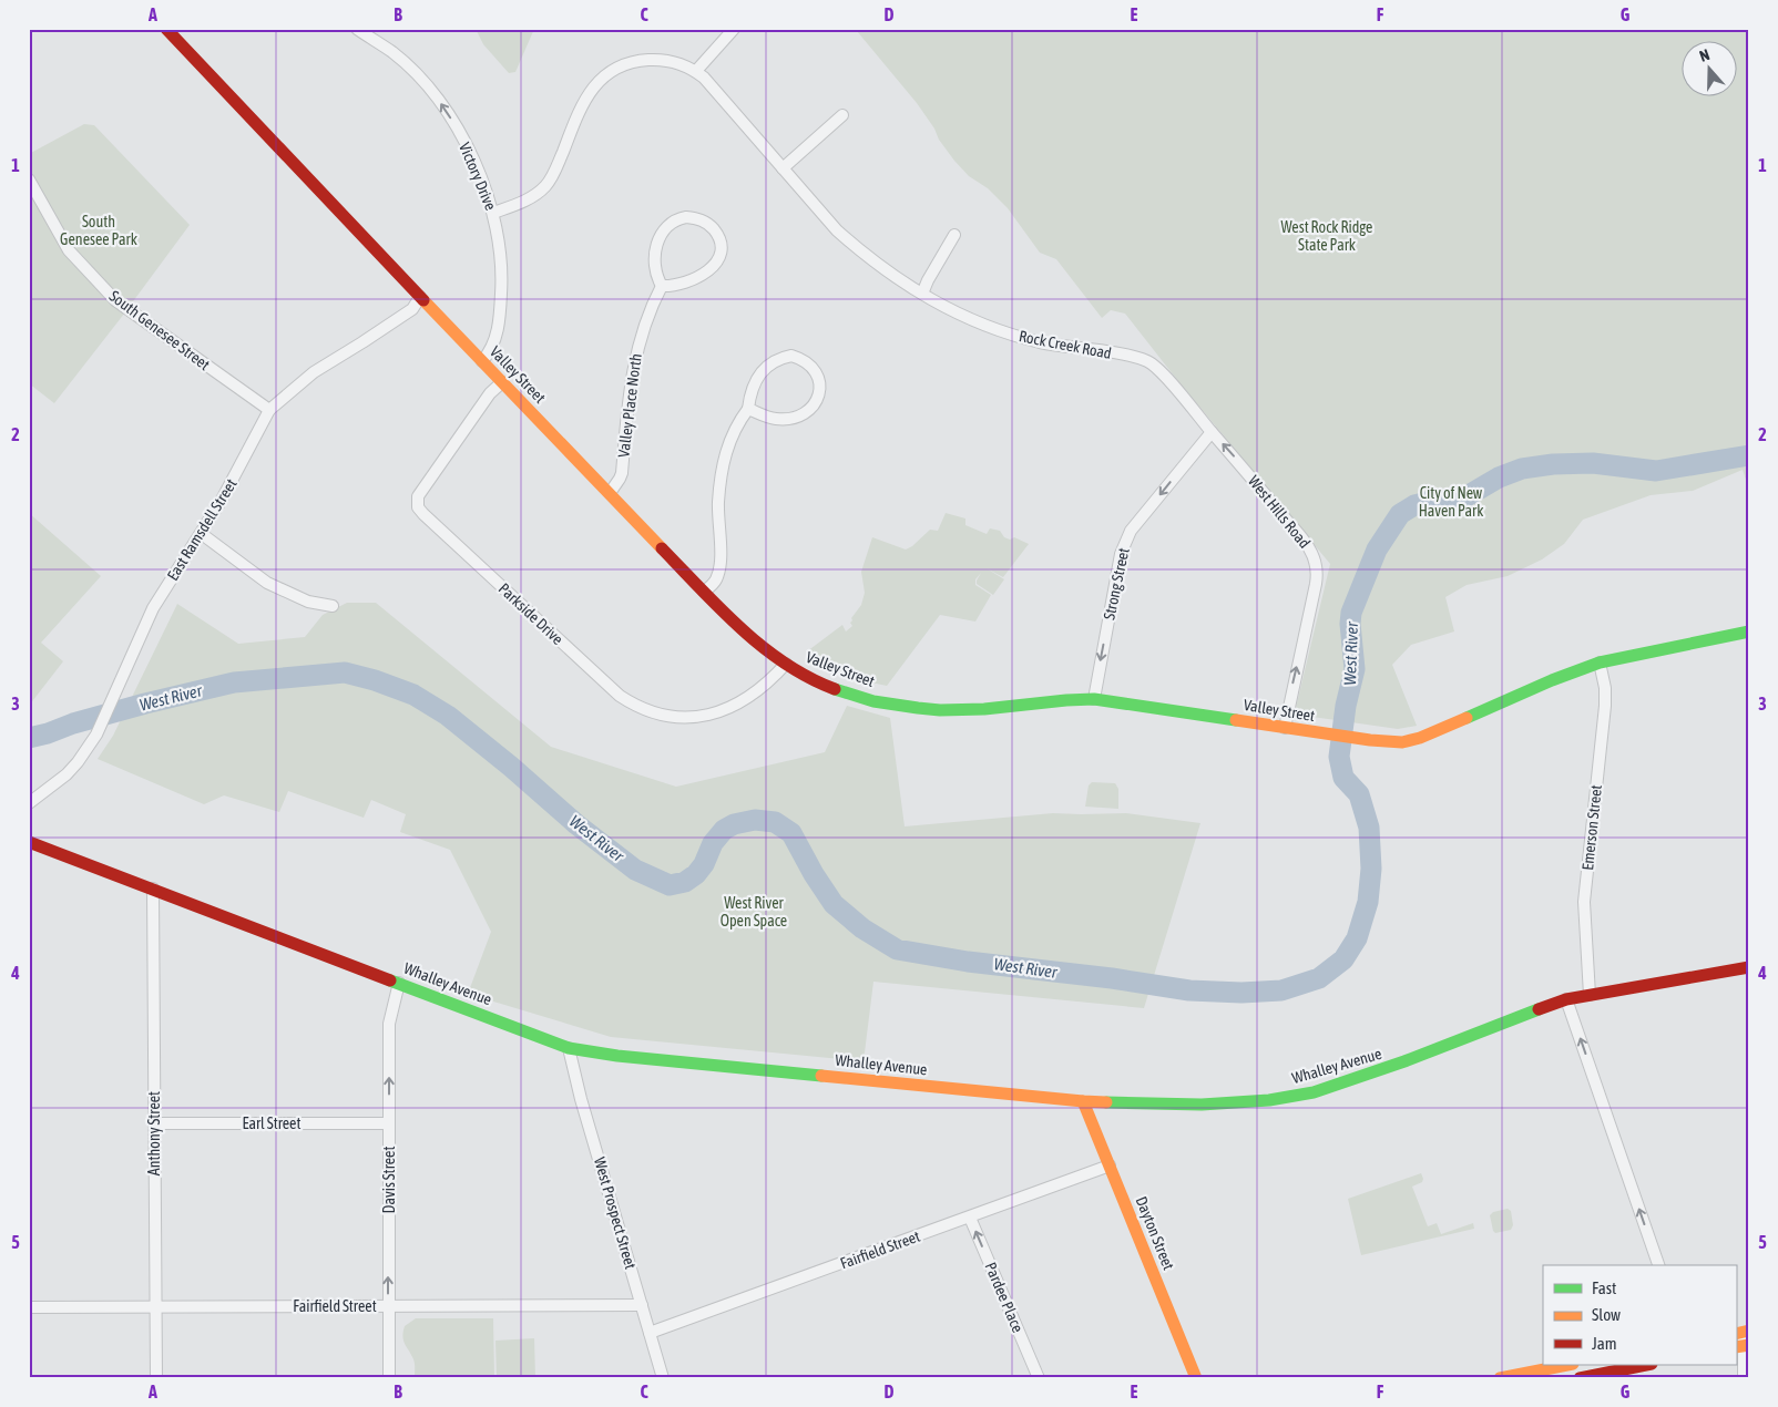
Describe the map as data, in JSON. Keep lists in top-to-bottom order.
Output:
{
  "streets": {
    "main road": ["Valley Street", "Whalley Avenue", "Dayton Street"],
    "street": [
      "Victory Drive",
      "South Genesee Street",
      "Rock Creek Road",
      "Valley Place North",
      "West Hills Road",
      "East Ramsdell Street",
      "Strong Street",
      "Parkside Drive",
      "Emerson Street",
      "Earl Street",
      "Anthony Street",
      "Davis Street",
      "West Prospect Street",
      "Fairfield Street",
      "Pardee Place"
    ]
  },
  "crossings": [
    ["Victory Drive", "Rock Creek Road"],
    ["Victory Drive", "Valley Street"],
    ["South Genesee Street", "East Ramsdell Street"],
    ["Rock Creek Road", "West Hills Road"],
    ["Valley Street", "Valley Place North"],
    ["Valley Street", "West Hills Road"],
    ["Valley Street", "East Ramsdell Street"],
    ["Valley Street", "Strong Street"],
    ["Valley Street", "Parkside Drive"],
    ["Valley Street", "Emerson Street"],
    ["West Hills Road", "Strong Street"],
    ["Emerson Street", "Whalley Avenue"],
    ["Whalley Avenue", "Anthony Street"],
    ["Whalley Avenue", "Davis Street"],
    ["Whalley Avenue", "West Prospect Street"],
    ["Whalley Avenue", "Dayton Street"],
    ["Earl Street", "Anthony Street"],
    ["Earl Street", "Davis Street"],
    ["Anthony Street", "Fairfield Street"],
    ["Davis Street", "Fairfield Street"],
    ["West Prospect Street", "Fairfield Street"],
    ["Dayton Street", "Fairfield Street"],
    ["Fairfield Street", "Pardee Place"]
  ],
  "one_way": [
    "Victory Drive",
    "West Hills Road",
    "Strong Street",
    "Davis Street",
    "Pardee Place"
  ],
  "water": ["West River"],
  "parks": [
    "South Genesee Park",
    "West Rock Ridge State Park",
    "City of New Haven Park",
    "West River Open Space"
  ],
  "legend": ["Fast", "Slow", "Jam"],
  "north": "top",
  "grid": {
    "columns": [
      "A",
      "B",
      "C",
      "D",
      "E",
      "F",
      "G"
    ],
    "rows": [
      "1",
      "2",
      "3",
      "4",
      "5"
    ]
  }
}
